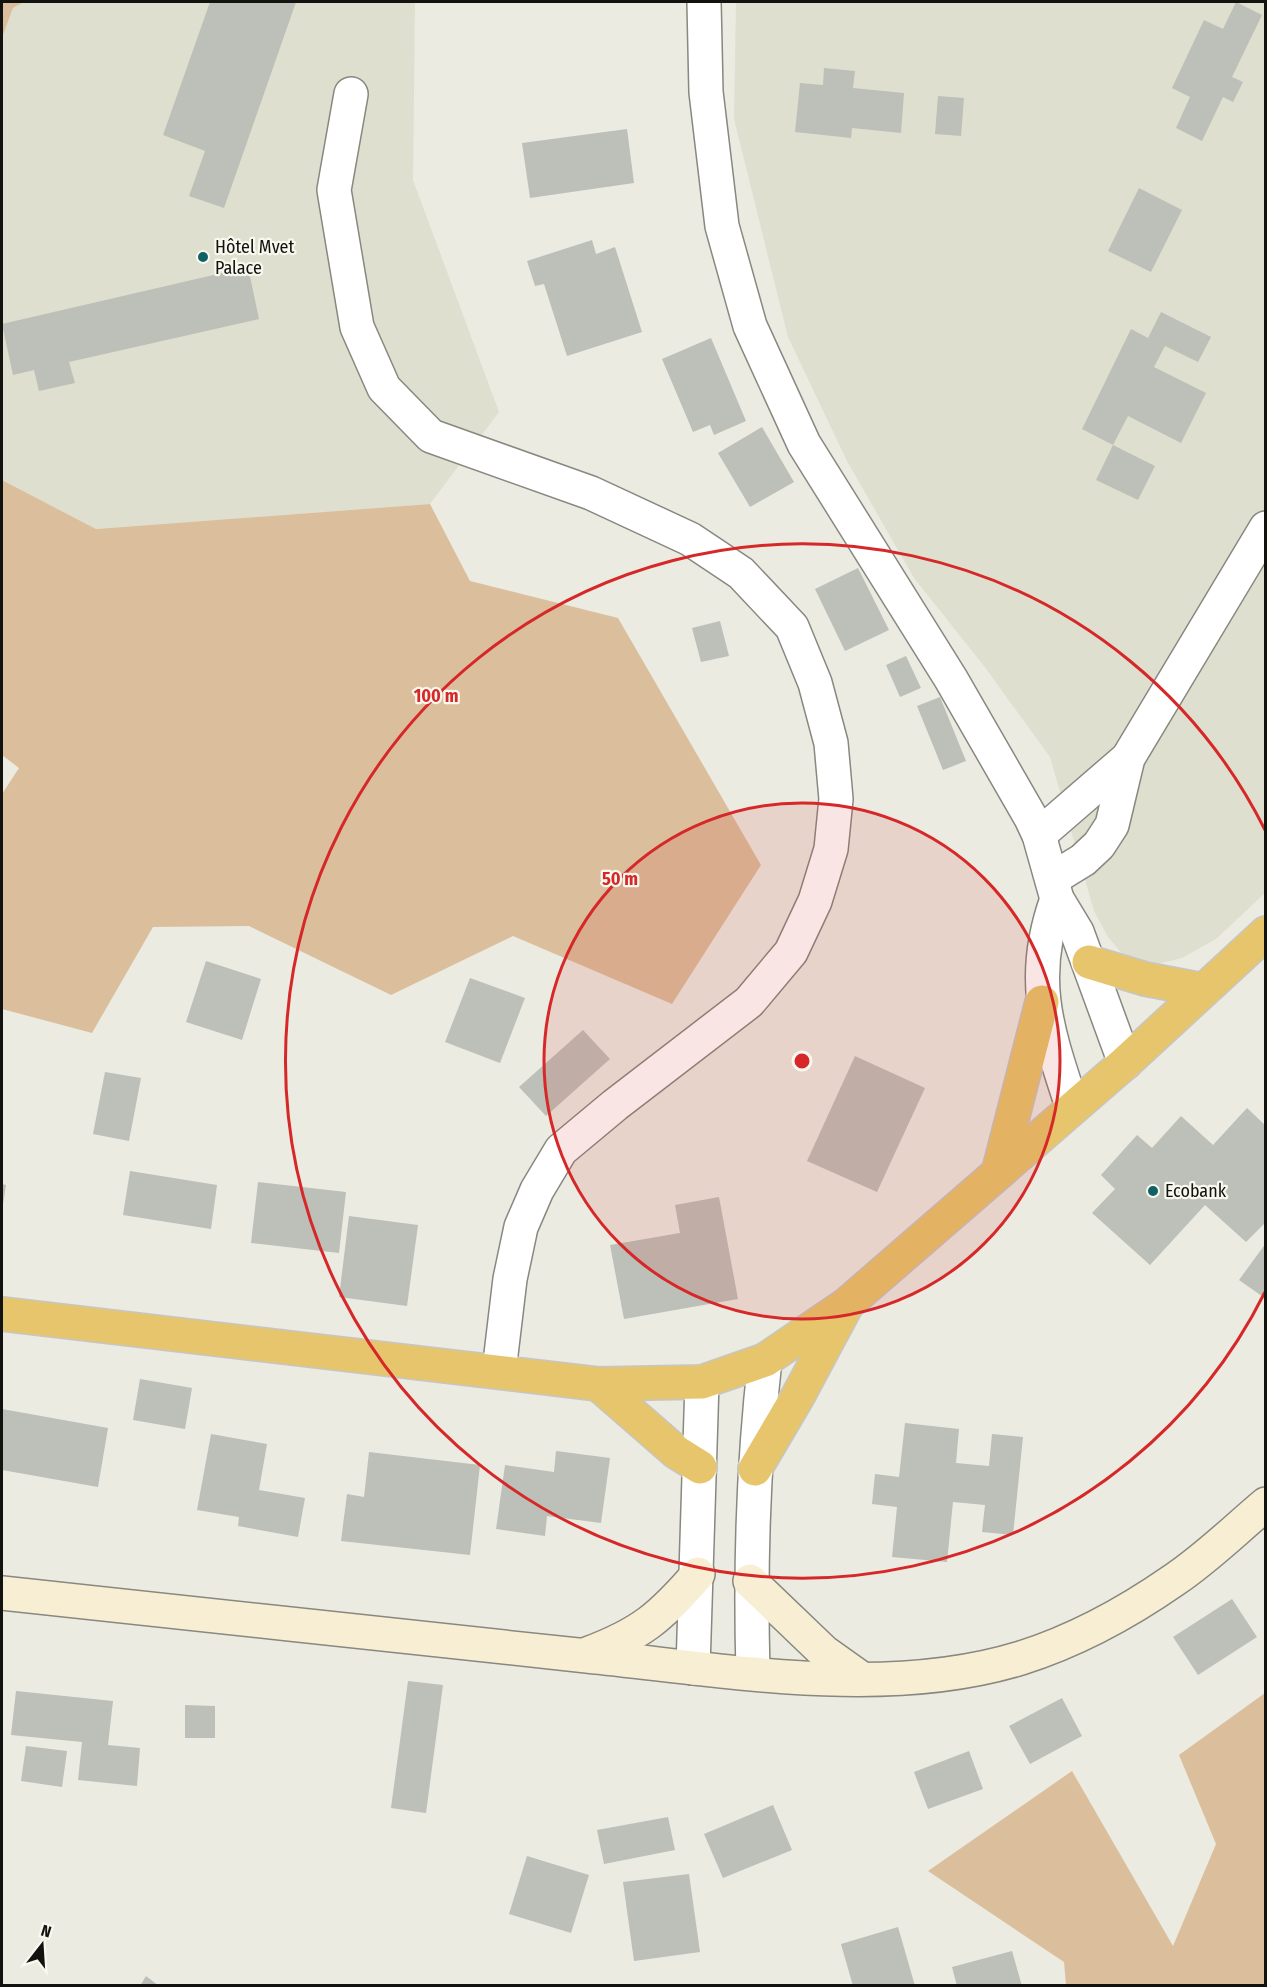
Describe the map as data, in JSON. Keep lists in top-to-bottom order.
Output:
{
  "places": ["Hôtel Mvet Palace", "Ecobank"],
  "north": "top",
  "rings": ["100 m", "50 m"]
}
